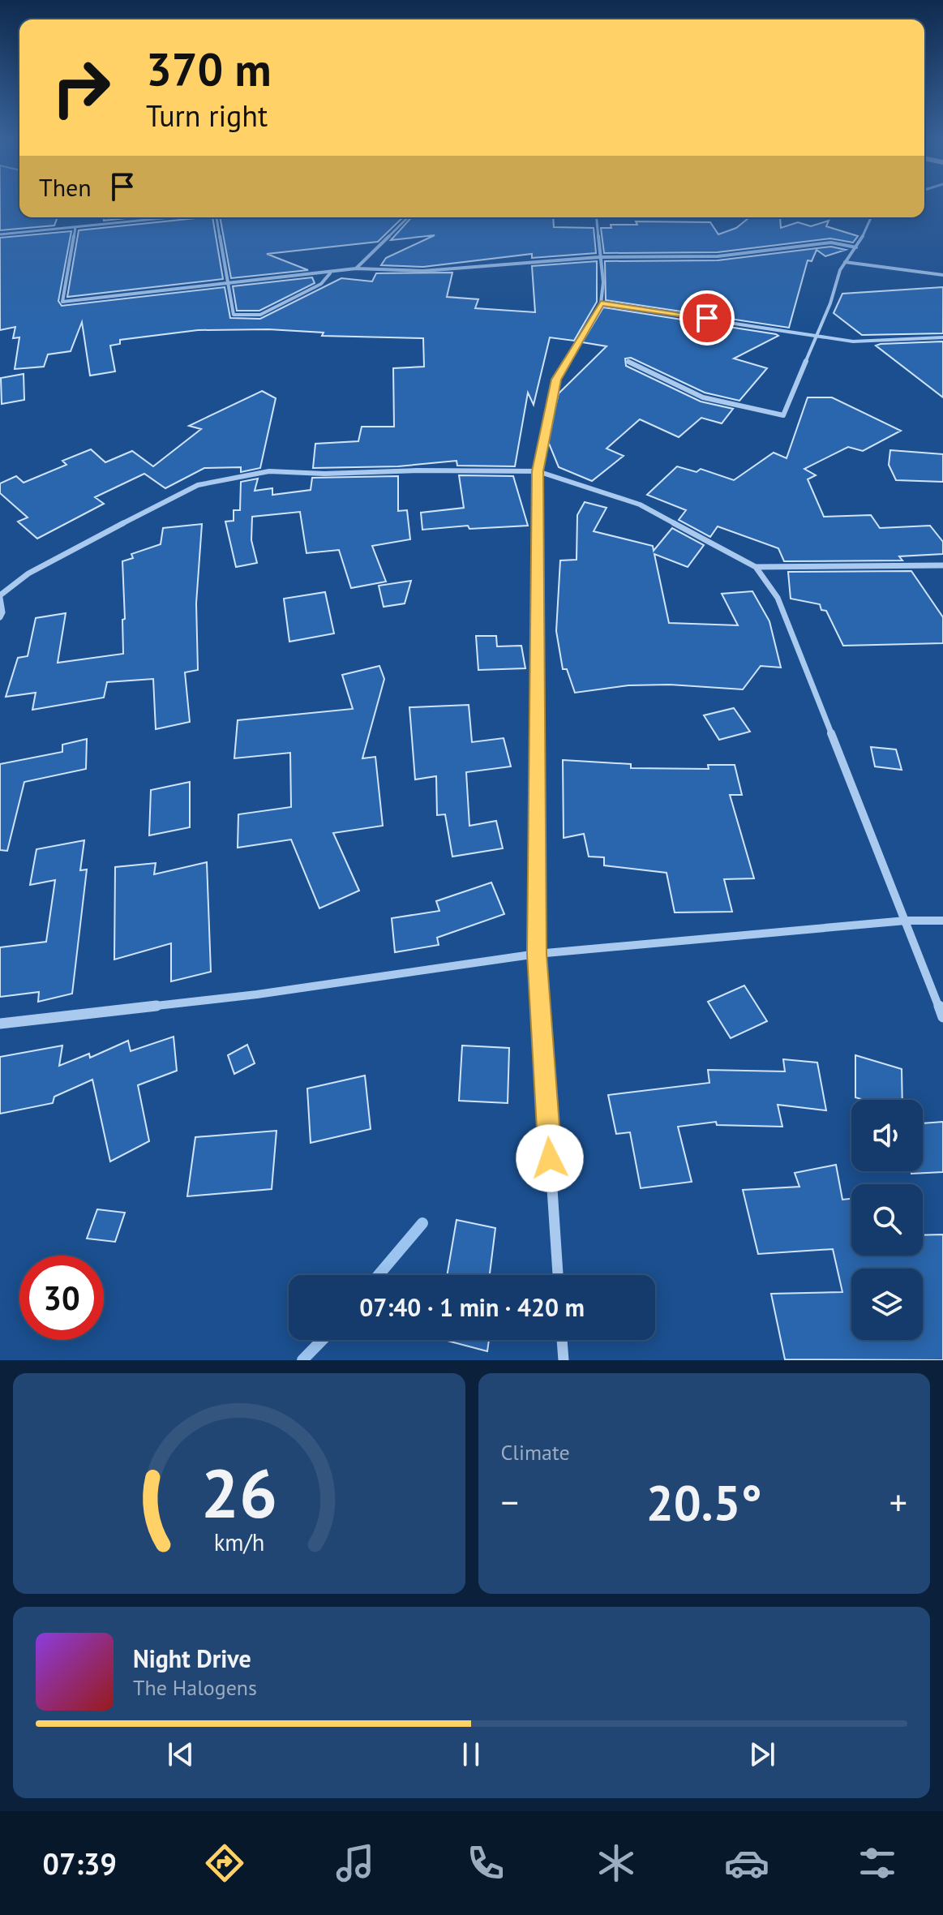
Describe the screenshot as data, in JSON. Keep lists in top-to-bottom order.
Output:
{
  "page": {
    "turn": ["370 m", "Turn right"],
    "then": "Then",
    "limit": "30",
    "trip": "07:40 · 1 min · 420 m",
    "tile": "Climate",
    "heat": ["−", "20.5°", "+"],
    "song": ["Night Drive", "The Halogens"],
    "tabs": "07:39",
    "gauge": ["26", "km/h"]
  }
}
